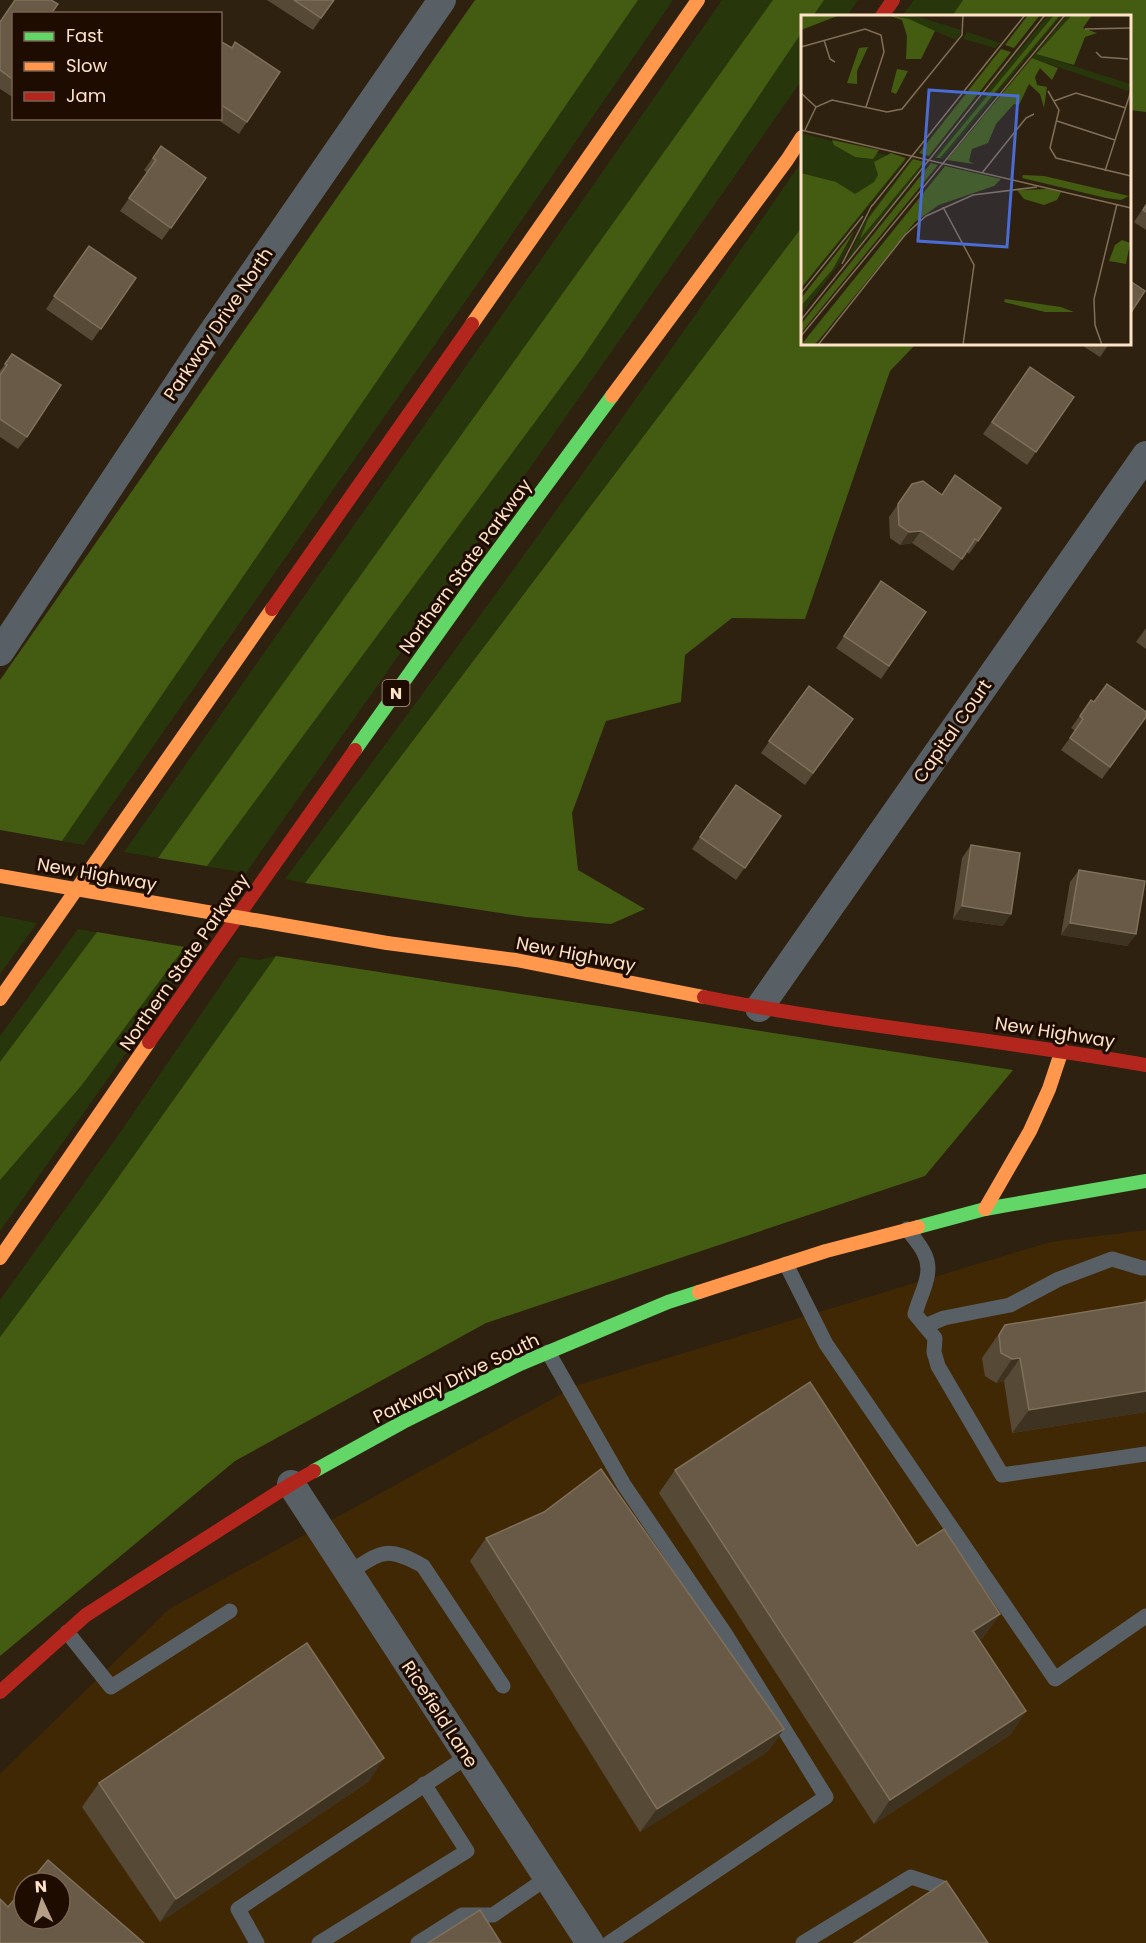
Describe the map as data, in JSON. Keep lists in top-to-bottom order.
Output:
{
  "streets": {
    "main road": [
      "Northern State Parkway",
      "N",
      "New Highway",
      "Parkway Drive South"
    ],
    "street": ["Parkway Drive North", "Capital Court", "Ricefield Lane"]
  },
  "crossings": [
    ["Capital Court", "New Highway"],
    ["Parkway Drive South", "Ricefield Lane"]
  ],
  "legend": ["Fast", "Slow", "Jam"],
  "north": "top"
}
